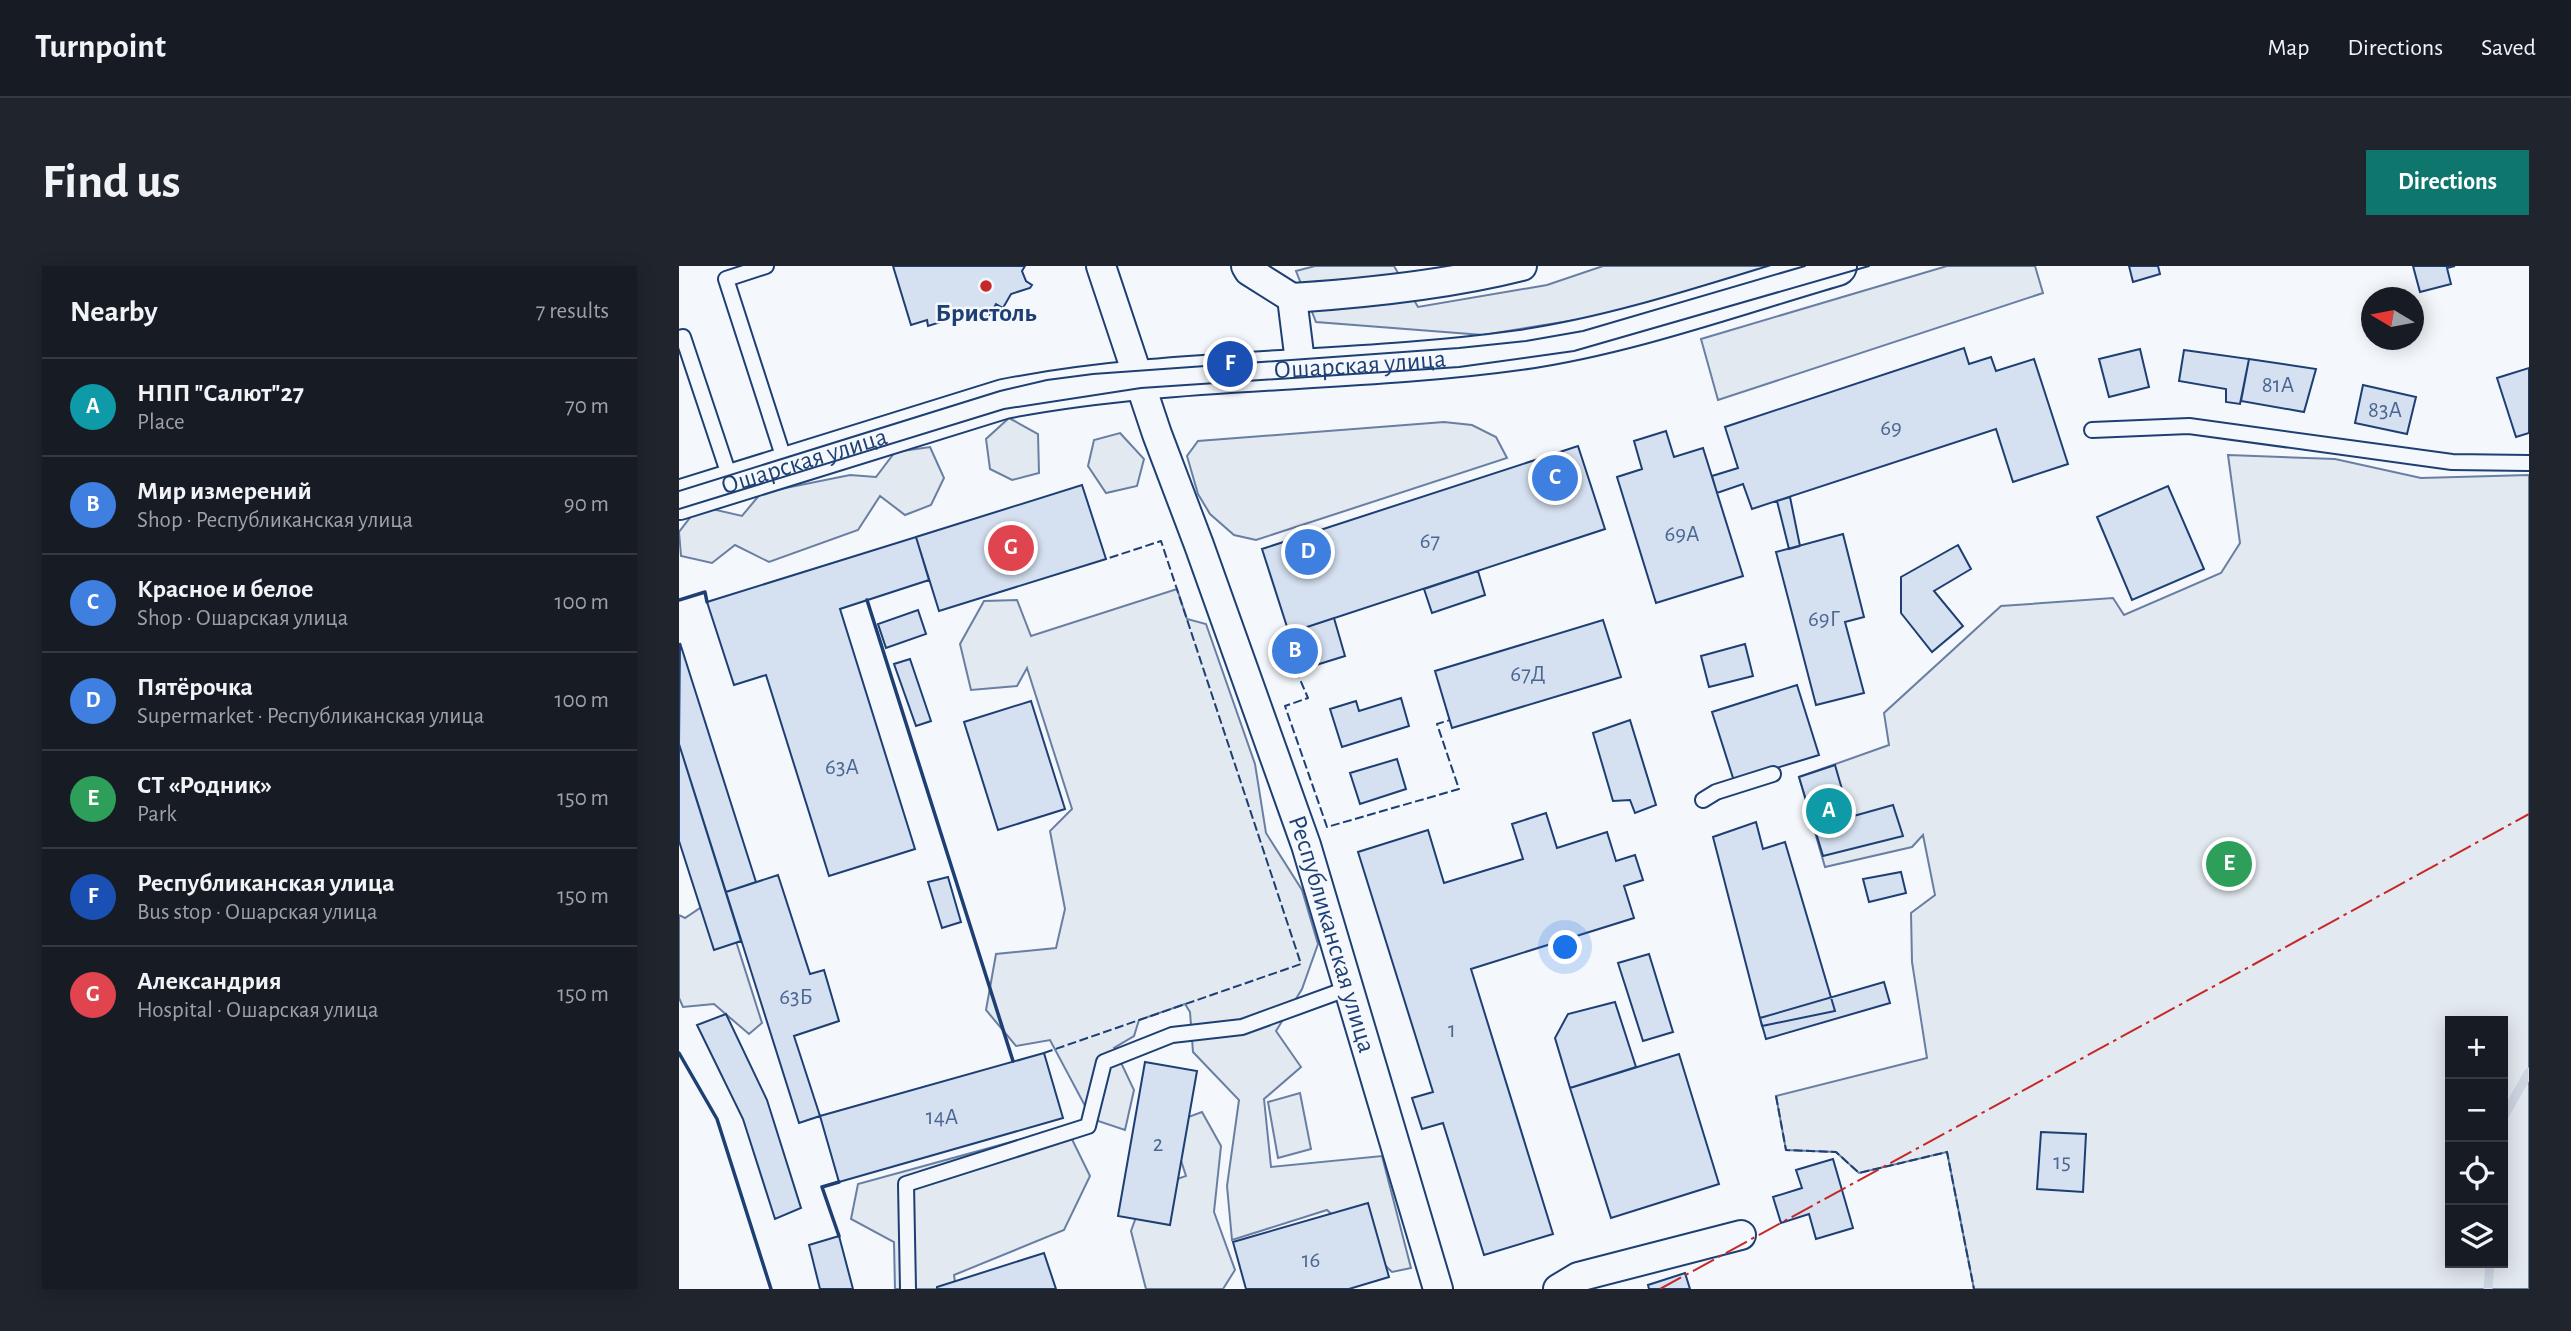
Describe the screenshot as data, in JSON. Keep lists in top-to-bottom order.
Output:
{
  "streets": {
    "street": ["Ошарская улица", "Республиканская улица"]
  },
  "crossings": [
    ["Ошарская улица", "Республиканская улица"]
  ],
  "places": ["Бристоль"],
  "house_numbers": [
    "81А",
    "83А",
    "69",
    "69А",
    "67",
    "69Г",
    "67Д",
    "63А",
    "63Б",
    "1",
    "14А",
    "2",
    "15",
    "16"
  ],
  "north": "left",
  "page": {
    "header": "Turnpoint",
    "nav": ["Map", "Directions", "Saved"],
    "buttons": "Directions",
    "title": "Find us",
    "heading": ["Nearby", "7 results"],
    "pins": [
      "F",
      "C",
      "G",
      "D",
      "B",
      "A",
      "E"
    ],
    "list": [
      {
        "mark": "A",
        "name": "НПП \"Салют\"27",
        "note": "Place",
        "value": "70 m"
      },
      {
        "mark": "B",
        "name": "Мир измерений",
        "note": "Shop · Республиканская улица",
        "value": "90 m"
      },
      {
        "mark": "C",
        "name": "Красное и белое",
        "note": "Shop · Ошарская улица",
        "value": "100 m"
      },
      {
        "mark": "D",
        "name": "Пятёрочка",
        "note": "Supermarket · Республиканская улица",
        "value": "100 m"
      },
      {
        "mark": "E",
        "name": "СТ «Родник»",
        "note": "Park",
        "value": "150 m"
      },
      {
        "mark": "F",
        "name": "Республиканская улица",
        "note": "Bus stop · Ошарская улица",
        "value": "150 m"
      },
      {
        "mark": "G",
        "name": "Александрия",
        "note": "Hospital · Ошарская улица",
        "value": "150 m"
      }
    ],
    "map_buttons": ["+", "−"]
  }
}
